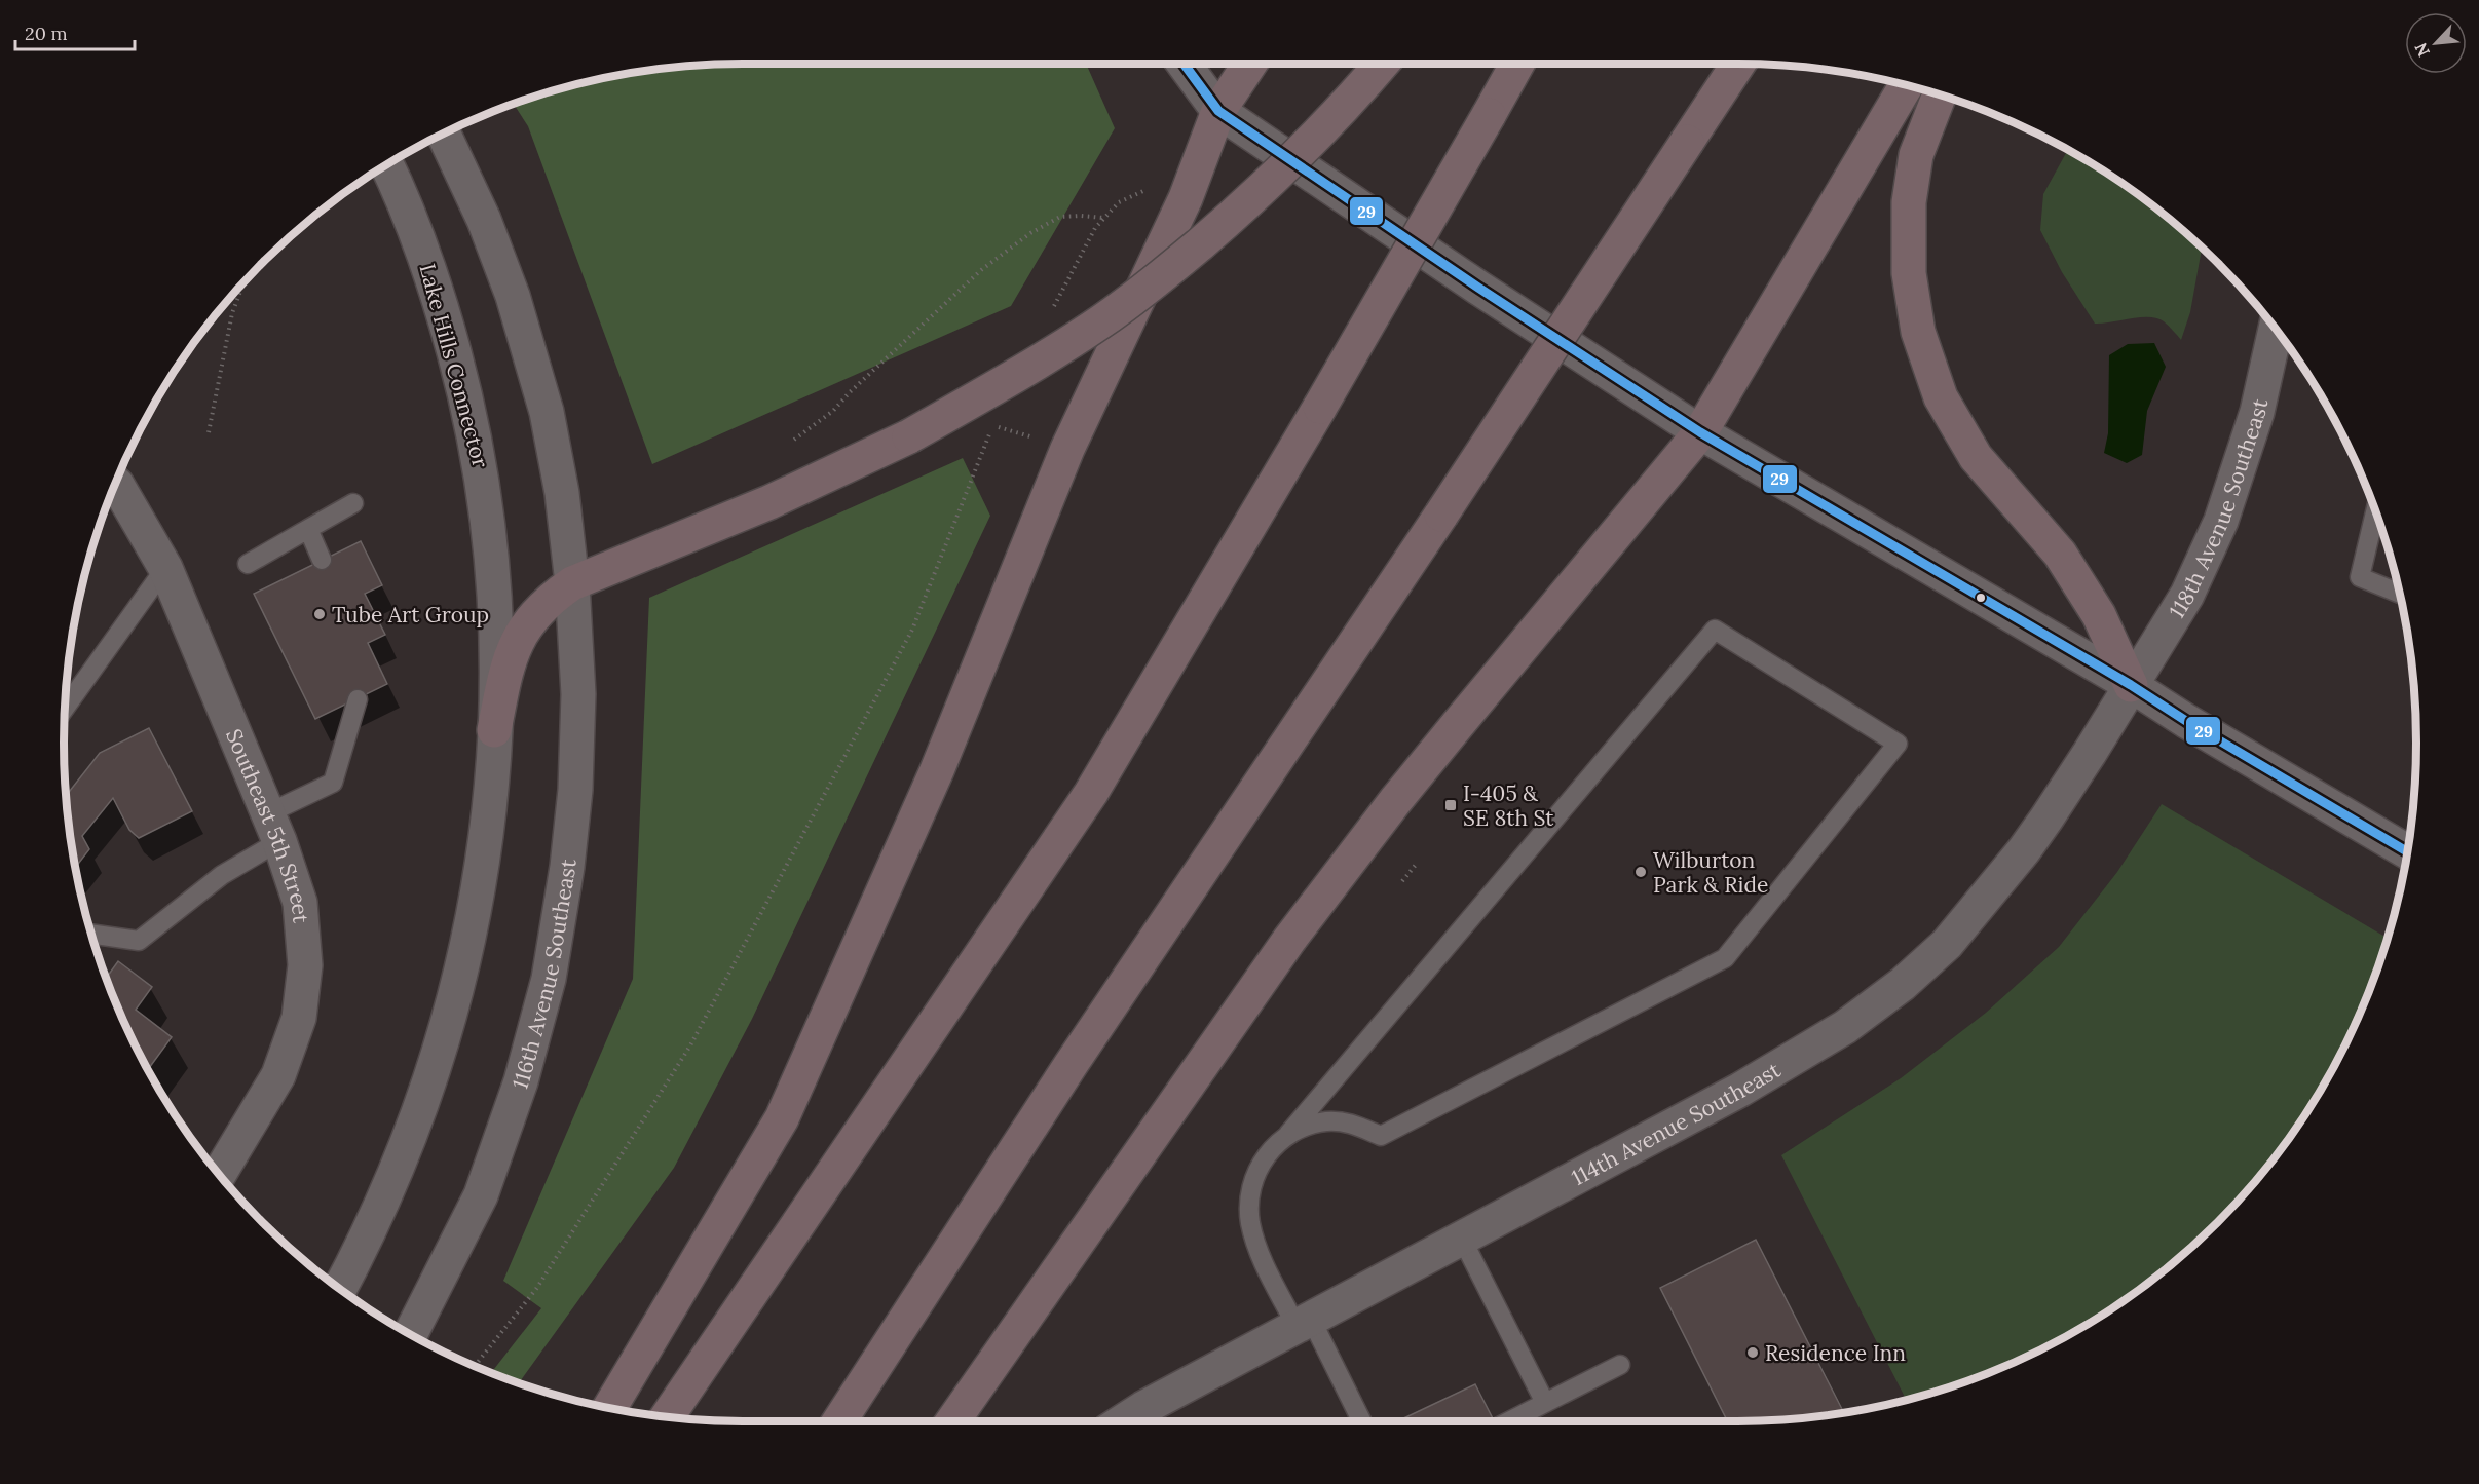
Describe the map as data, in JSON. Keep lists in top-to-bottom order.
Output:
{
  "streets": {
    "main road": [
      "Lake Hills Connector",
      "118th Avenue Southeast",
      "Southeast 5th Street",
      "116th Avenue Southeast",
      "114th Avenue Southeast"
    ]
  },
  "crossings": [
    ["118th Avenue Southeast", "114th Avenue Southeast"]
  ],
  "places": {
    "other": ["Tube Art Group", "Wilburton Park & Ride", "Residence Inn"],
    "transit": ["I-405 & SE 8th St"]
  },
  "lines": ["transit line 29"],
  "scale_bar": "20 m",
  "north": "bottom left"
}
